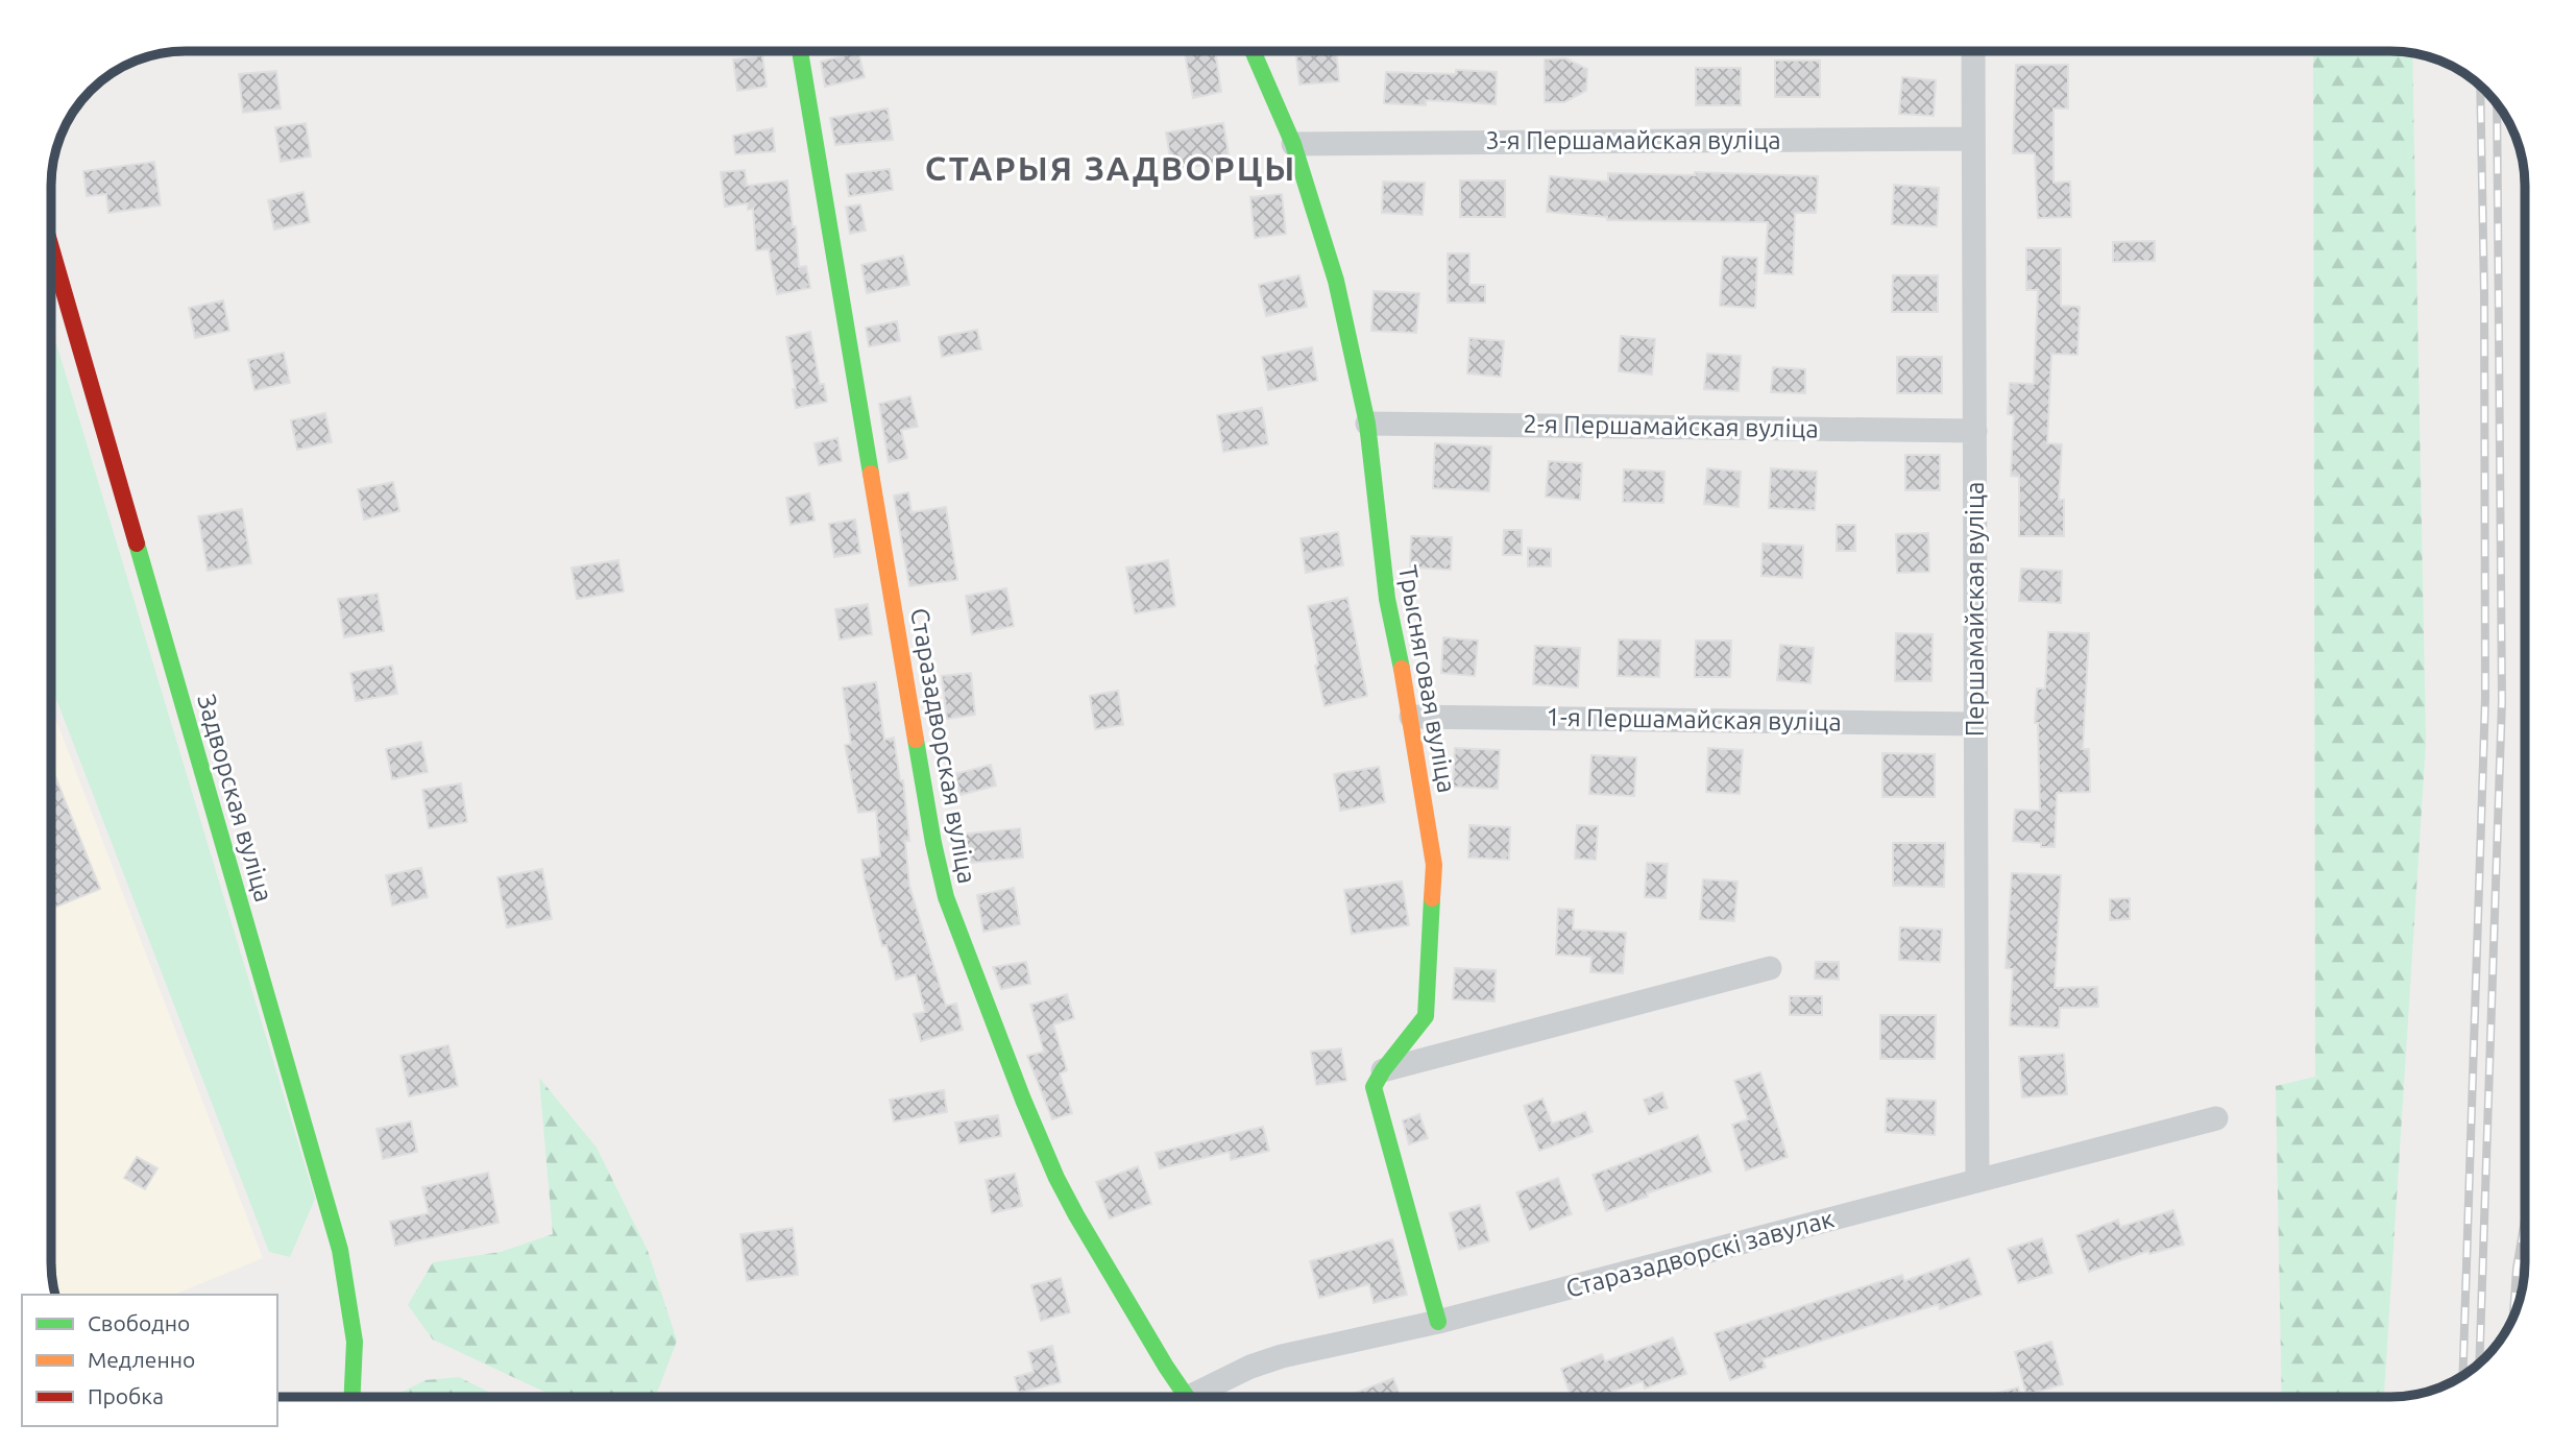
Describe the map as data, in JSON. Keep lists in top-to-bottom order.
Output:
{
  "streets": {
    "street": [
      "3-я Першамайская вуліца",
      "2-я Першамайская вуліца",
      "Першамайская вуліца",
      "Трысняговая вуліца",
      "1-я Першамайская вуліца",
      "Старазадворская вуліца",
      "Задворская вуліца",
      "Старазадворскі завулак"
    ]
  },
  "crossings": [
    ["3-я Першамайская вуліца", "Першамайская вуліца"],
    ["3-я Першамайская вуліца", "Трысняговая вуліца"],
    ["2-я Першамайская вуліца", "Першамайская вуліца"],
    ["2-я Першамайская вуліца", "Трысняговая вуліца"],
    ["Першамайская вуліца", "1-я Першамайская вуліца"],
    ["Першамайская вуліца", "Старазадворскі завулак"],
    ["Трысняговая вуліца", "1-я Першамайская вуліца"]
  ],
  "districts": ["СТАРЫЯ ЗАДВОРЦЫ"],
  "legend": ["Свободно", "Медленно", "Пробка"]
}
